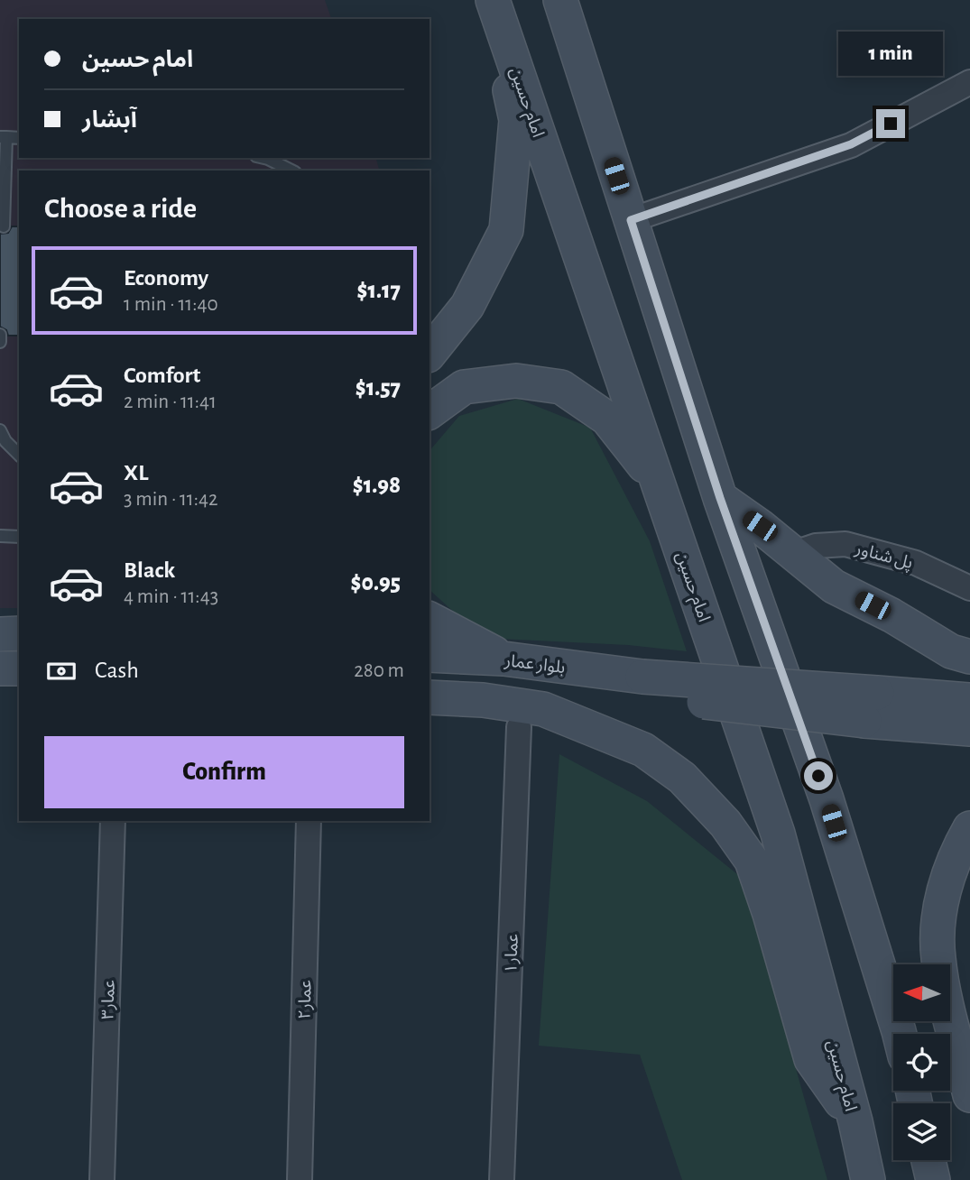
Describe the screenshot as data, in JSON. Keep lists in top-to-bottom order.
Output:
{
  "streets": {
    "main road": ["امام حسین", "بلوار عمار"],
    "street": [
      "پل شناور",
      "عمار۱",
      "عمار۳",
      "عمار۲"
    ]
  },
  "north": "left",
  "page": {
    "banner": ["امام حسین", "آبشار"],
    "bubble": "1 min",
    "heading": "Choose a ride",
    "list": [
      {
        "name": "Economy",
        "note": "1 min · 11:40",
        "value": "$1.17"
      },
      {
        "name": "Comfort",
        "note": "2 min · 11:41",
        "value": "$1.57"
      },
      {
        "name": "XL",
        "note": "3 min · 11:42",
        "value": "$1.98"
      },
      {
        "name": "Black",
        "note": "4 min · 11:43",
        "value": "$0.95"
      }
    ],
    "pay": ["Cash", "280 m"],
    "buttons": "Confirm"
  }
}
